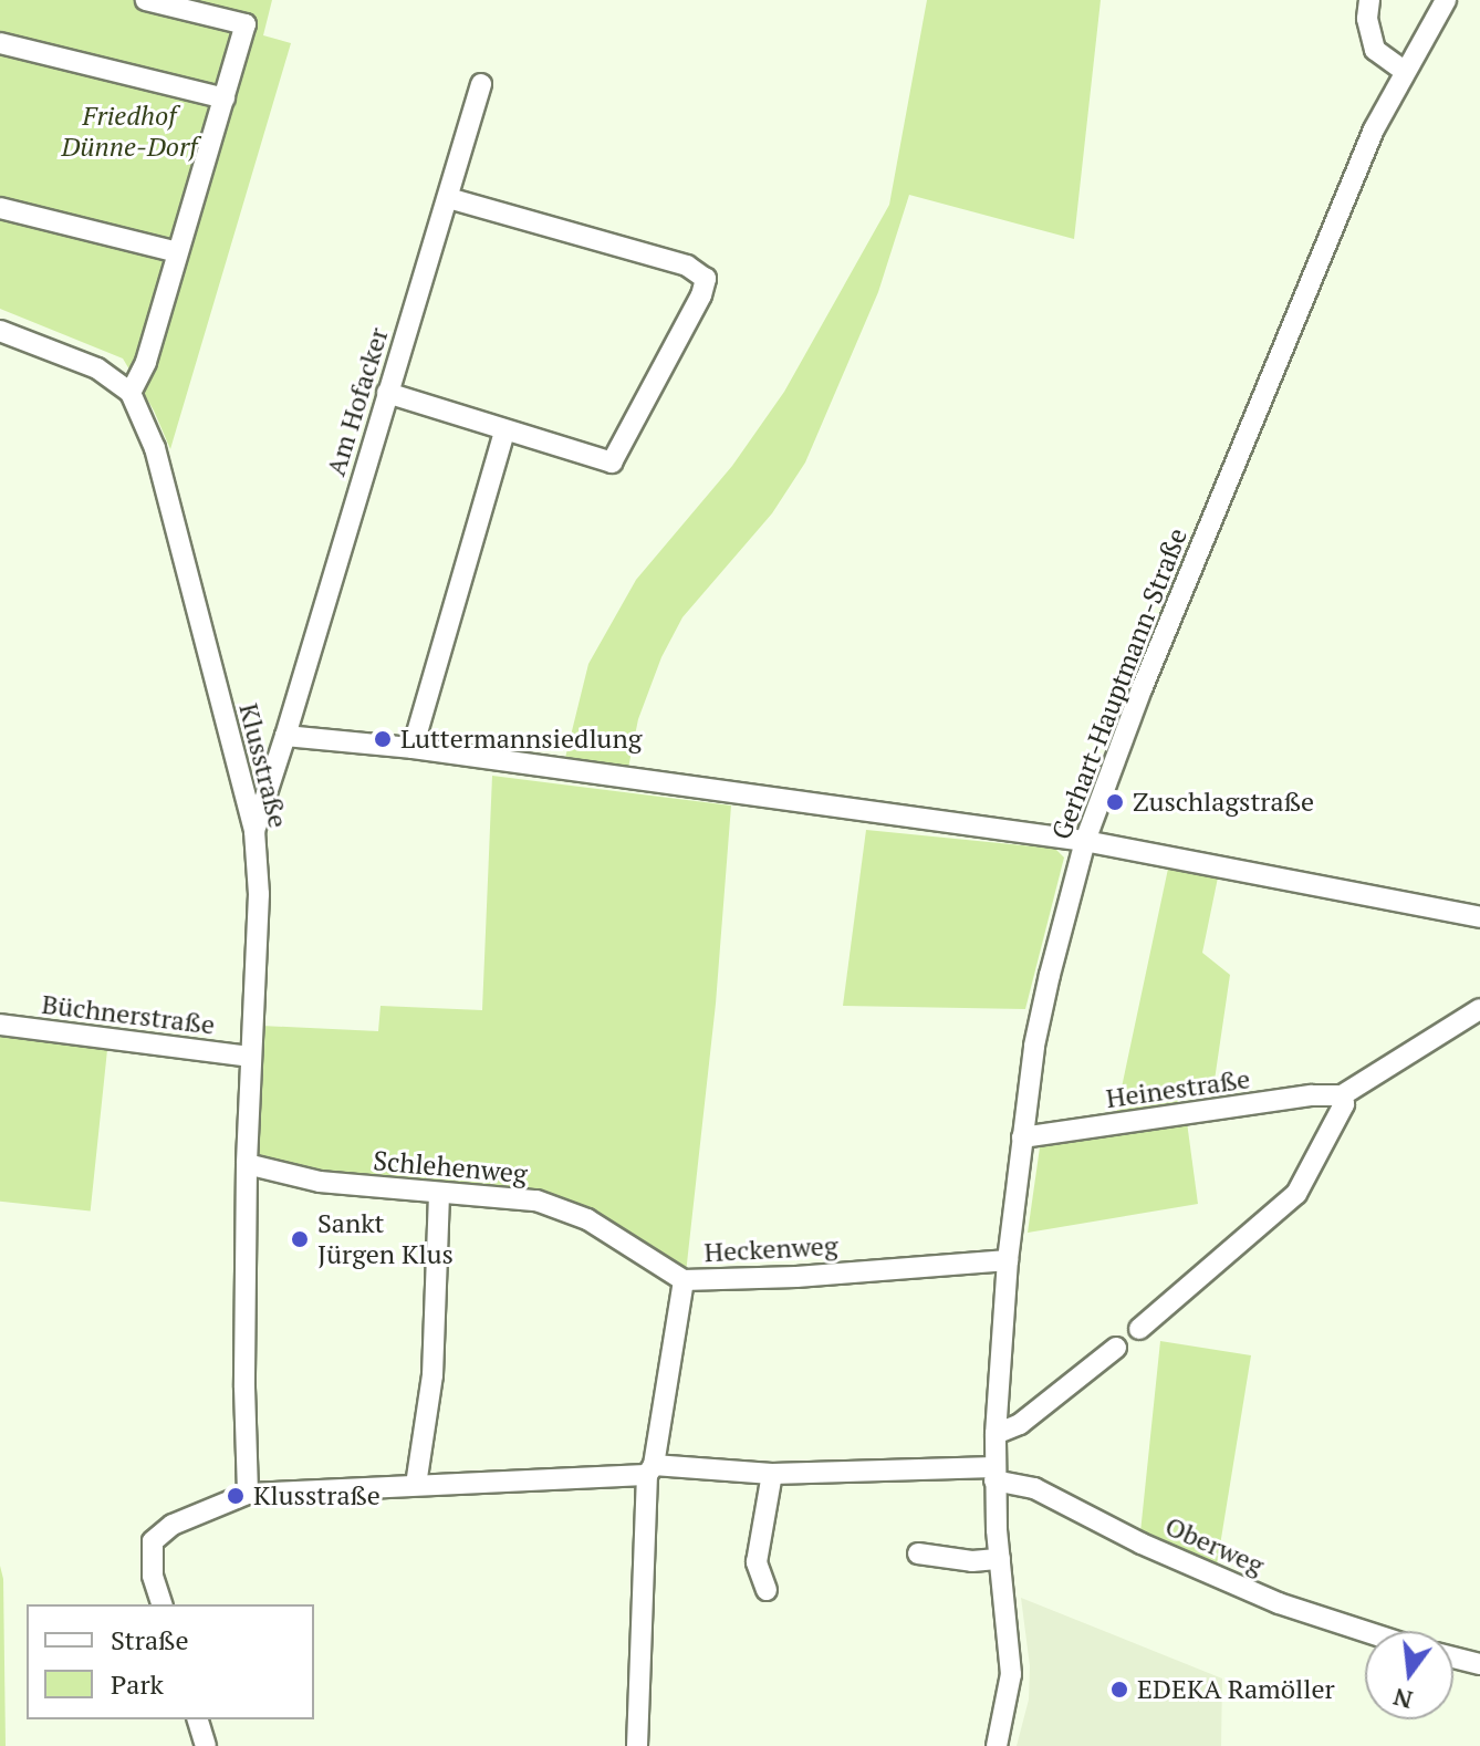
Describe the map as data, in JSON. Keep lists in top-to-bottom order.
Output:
{
  "streets": {
    "street": [
      "Am Hofacker",
      "Gerhart-Hauptmann-Straße",
      "Klusstraße",
      "Büchnerstraße",
      "Heinestraße",
      "Schlehenweg",
      "Heckenweg",
      "Oberweg"
    ]
  },
  "crossings": [
    ["Gerhart-Hauptmann-Straße", "Heinestraße"],
    ["Gerhart-Hauptmann-Straße", "Heckenweg"],
    ["Gerhart-Hauptmann-Straße", "Oberweg"],
    ["Klusstraße", "Büchnerstraße"],
    ["Klusstraße", "Schlehenweg"],
    ["Schlehenweg", "Heckenweg"]
  ],
  "parks": ["Friedhof Dünne-Dorf"],
  "places": [
    "Luttermannsiedlung",
    "Zuschlagstraße",
    "Sankt Jürgen Klus",
    "Klusstraße",
    "EDEKA Ramöller"
  ],
  "legend": ["Straße", "Park"],
  "north": "bottom"
}
